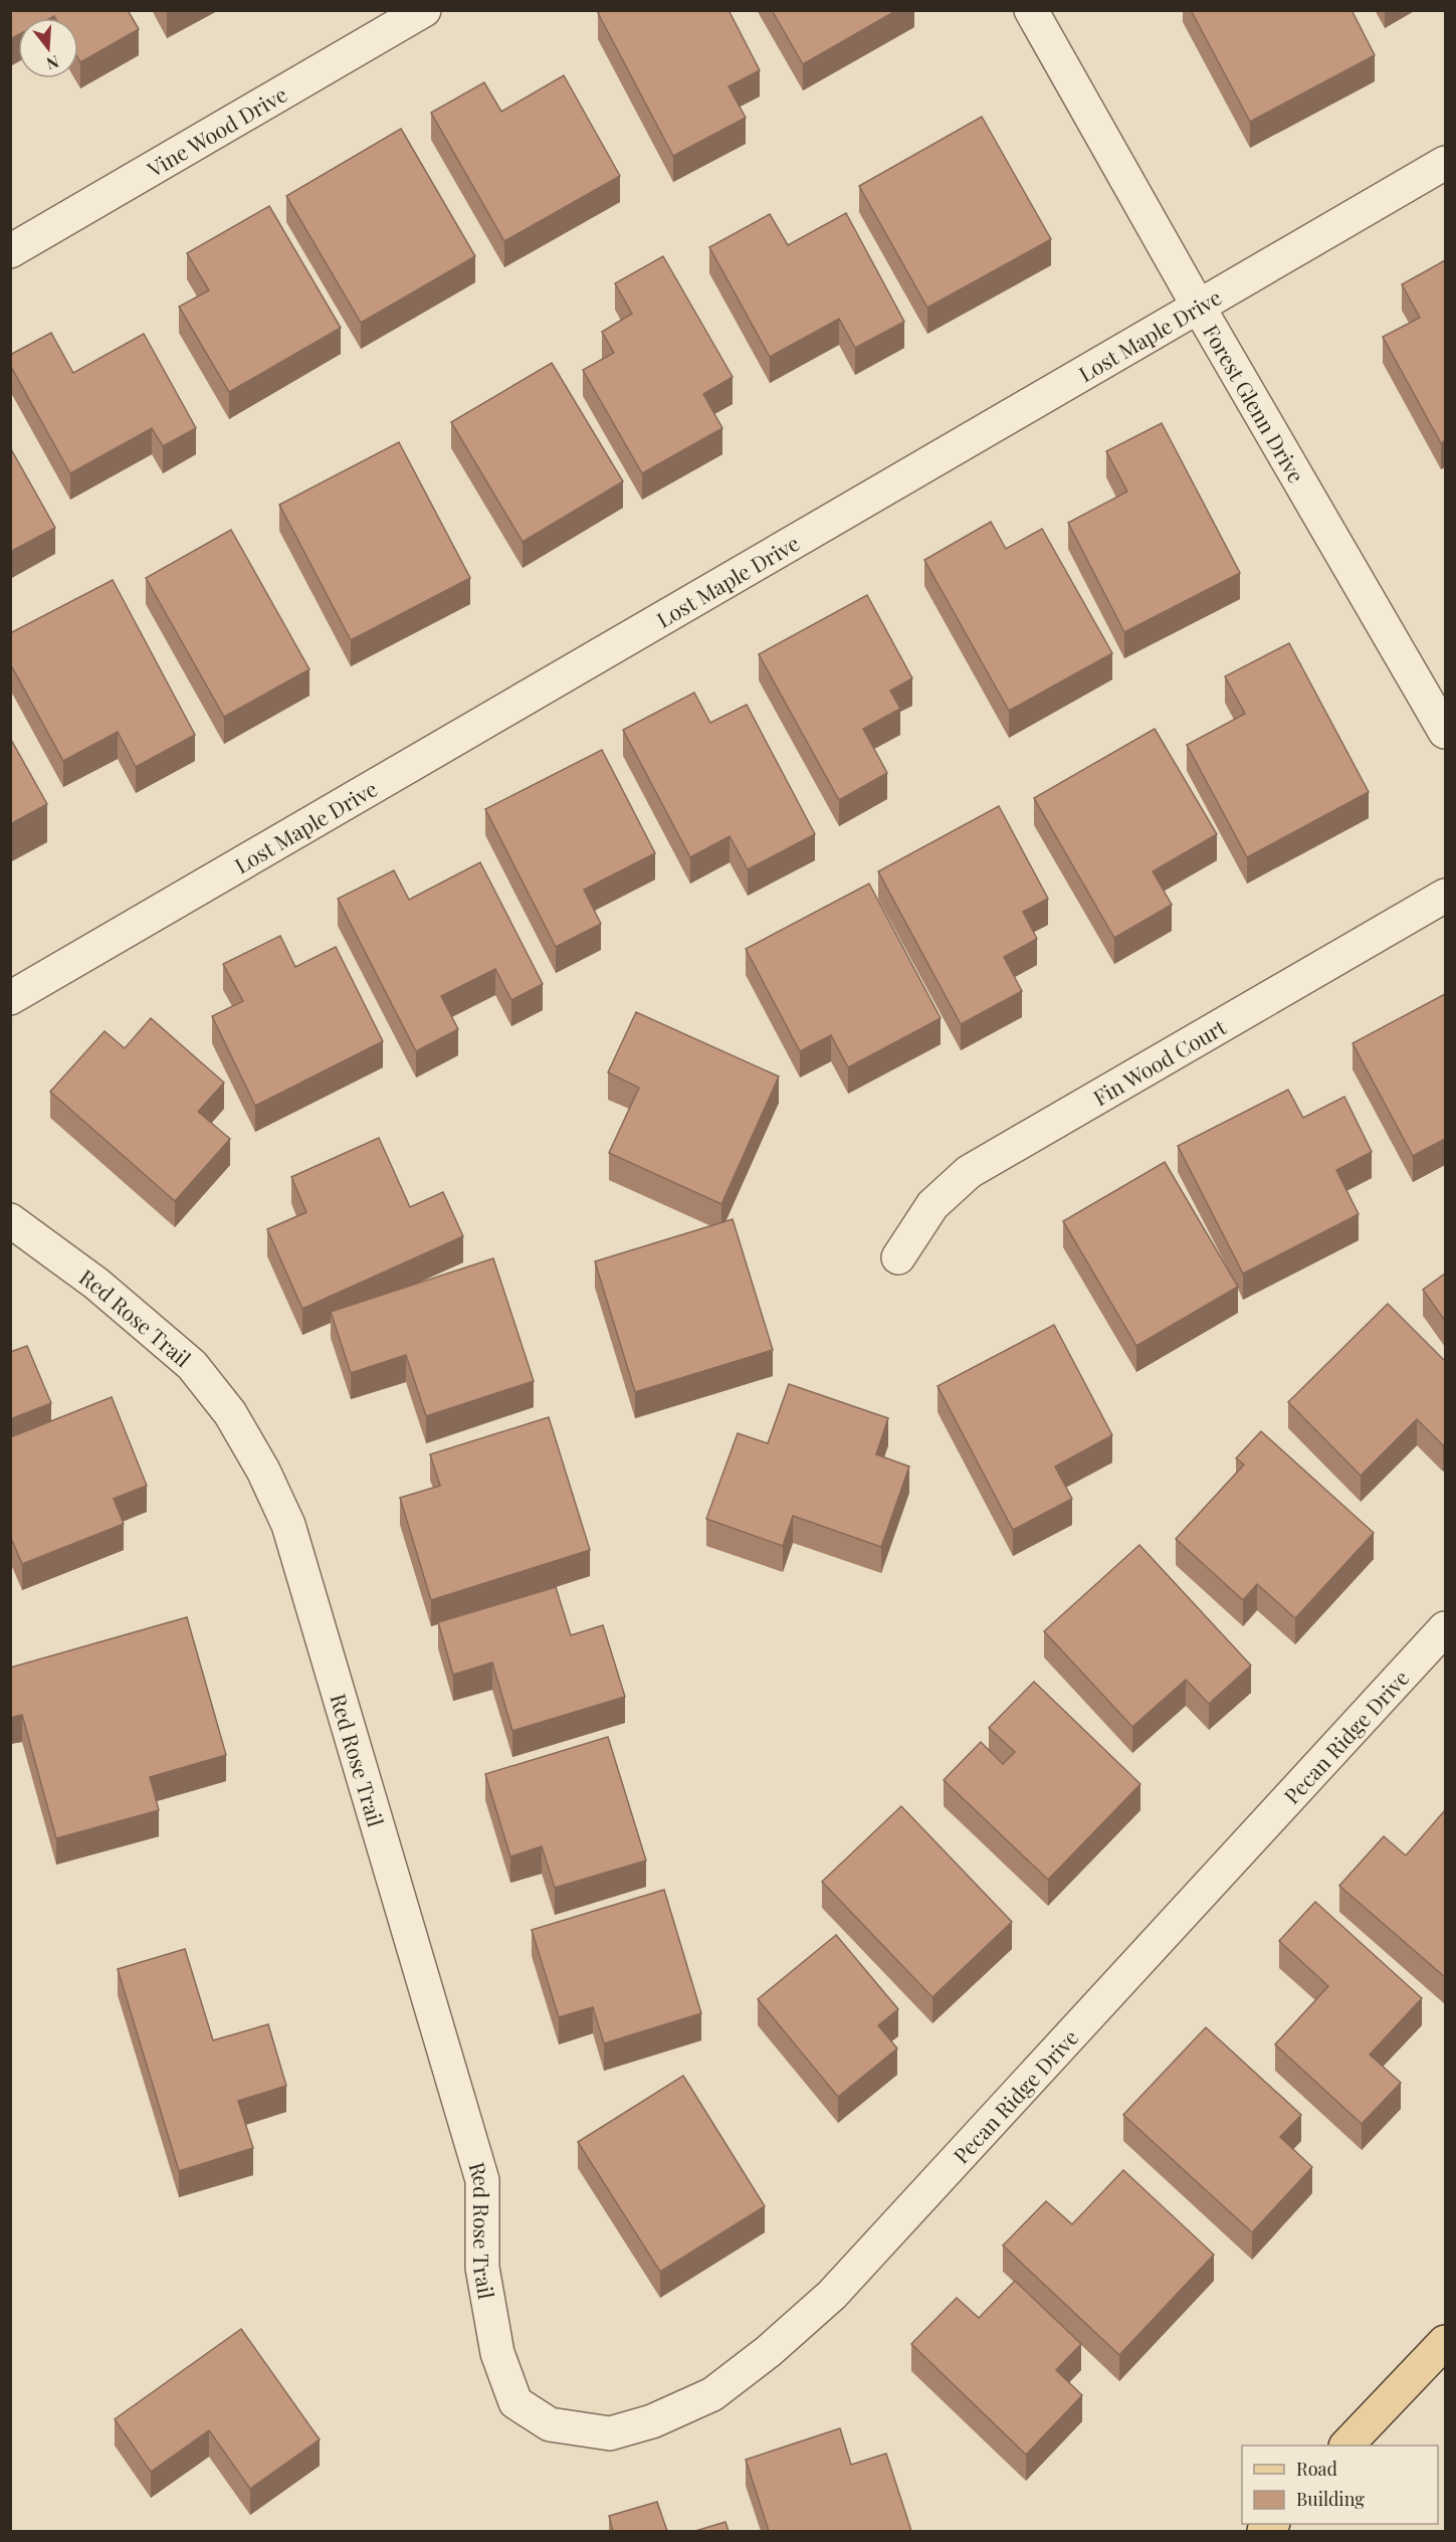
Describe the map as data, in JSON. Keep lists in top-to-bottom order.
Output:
{
  "streets": {
    "street": [
      "Vine Wood Drive",
      "Lost Maple Drive",
      "Forest Glenn Drive",
      "Fin Wood Court",
      "Red Rose Trail",
      "Pecan Ridge Drive"
    ]
  },
  "crossings": [
    ["Lost Maple Drive", "Forest Glenn Drive"],
    ["Red Rose Trail", "Pecan Ridge Drive"]
  ],
  "legend": ["Road", "Building"],
  "north": "bottom"
}
